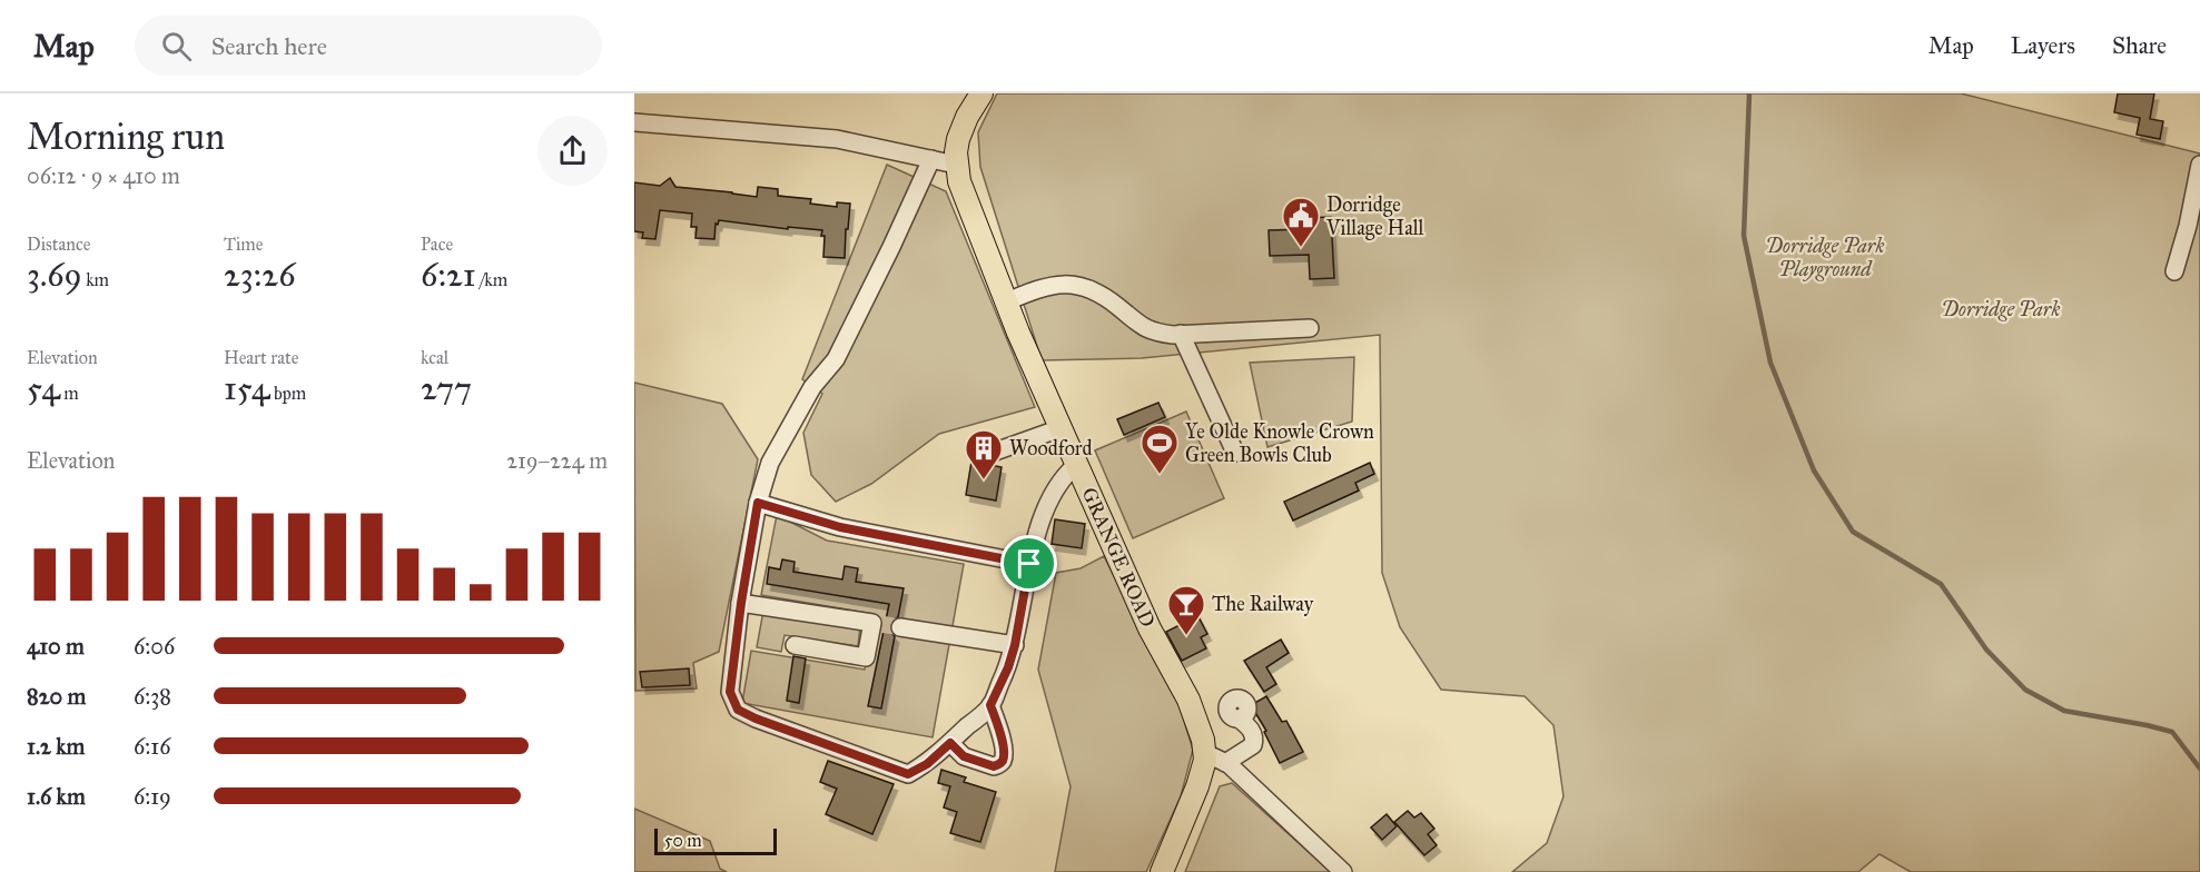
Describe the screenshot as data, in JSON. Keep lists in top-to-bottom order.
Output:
{
  "streets": {
    "main road": ["GRANGE ROAD"]
  },
  "parks": ["Dorridge Park Playground", "Dorridge Park"],
  "places": {
    "public building": ["Dorridge Village Hall"],
    "sports": ["Ye Olde Knowle Crown Green Bowls Club"],
    "building": ["Woodford"],
    "bar": ["The Railway"]
  },
  "scale_bar": "50 m",
  "page": {
    "header": "Map",
    "search": "Search here",
    "nav": ["Map", "Layers", "Share"],
    "heading": ["Morning run", "06:12 · 9 × 410 m"],
    "stats": [
      ["Distance", "3.69 km"],
      ["Time", "23:26"],
      ["Pace", "6:21 /km"],
      ["Elevation", "54 m"],
      ["Heart rate", "154 bpm"],
      ["kcal", "277"]
    ],
    "chart": ["Elevation", "219–224 m"],
    "list": [
      {
        "name": "410 m",
        "note": "6:06"
      },
      {
        "name": "820 m",
        "note": "6:38"
      },
      {
        "name": "1.2 km",
        "note": "6:16"
      },
      {
        "name": "1.6 km",
        "note": "6:19"
      }
    ],
    "scale": "50 m"
  }
}
